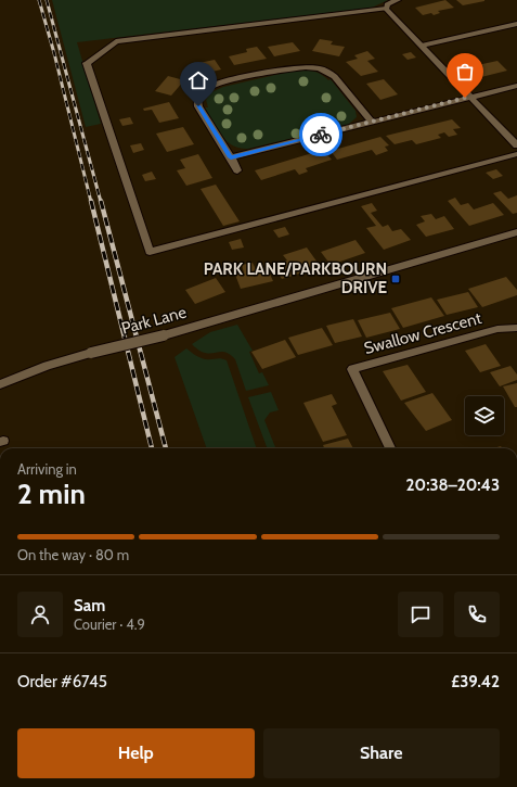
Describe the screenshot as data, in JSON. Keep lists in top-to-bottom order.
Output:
{
  "streets": {
    "street": ["Park Lane", "Swallow Crescent"]
  },
  "places": {
    "transit": ["PARK LANE/PARKBOURN DRIVE"]
  },
  "page": {
    "heading": ["2 min", "Arriving in", "20:38–20:43"],
    "panel": [
      "Sam",
      "Courier · 4.9",
      "Order #6745",
      "£39.42"
    ],
    "bar": "On the way · 80 m",
    "buttons": ["Help", "Share"]
  }
}
